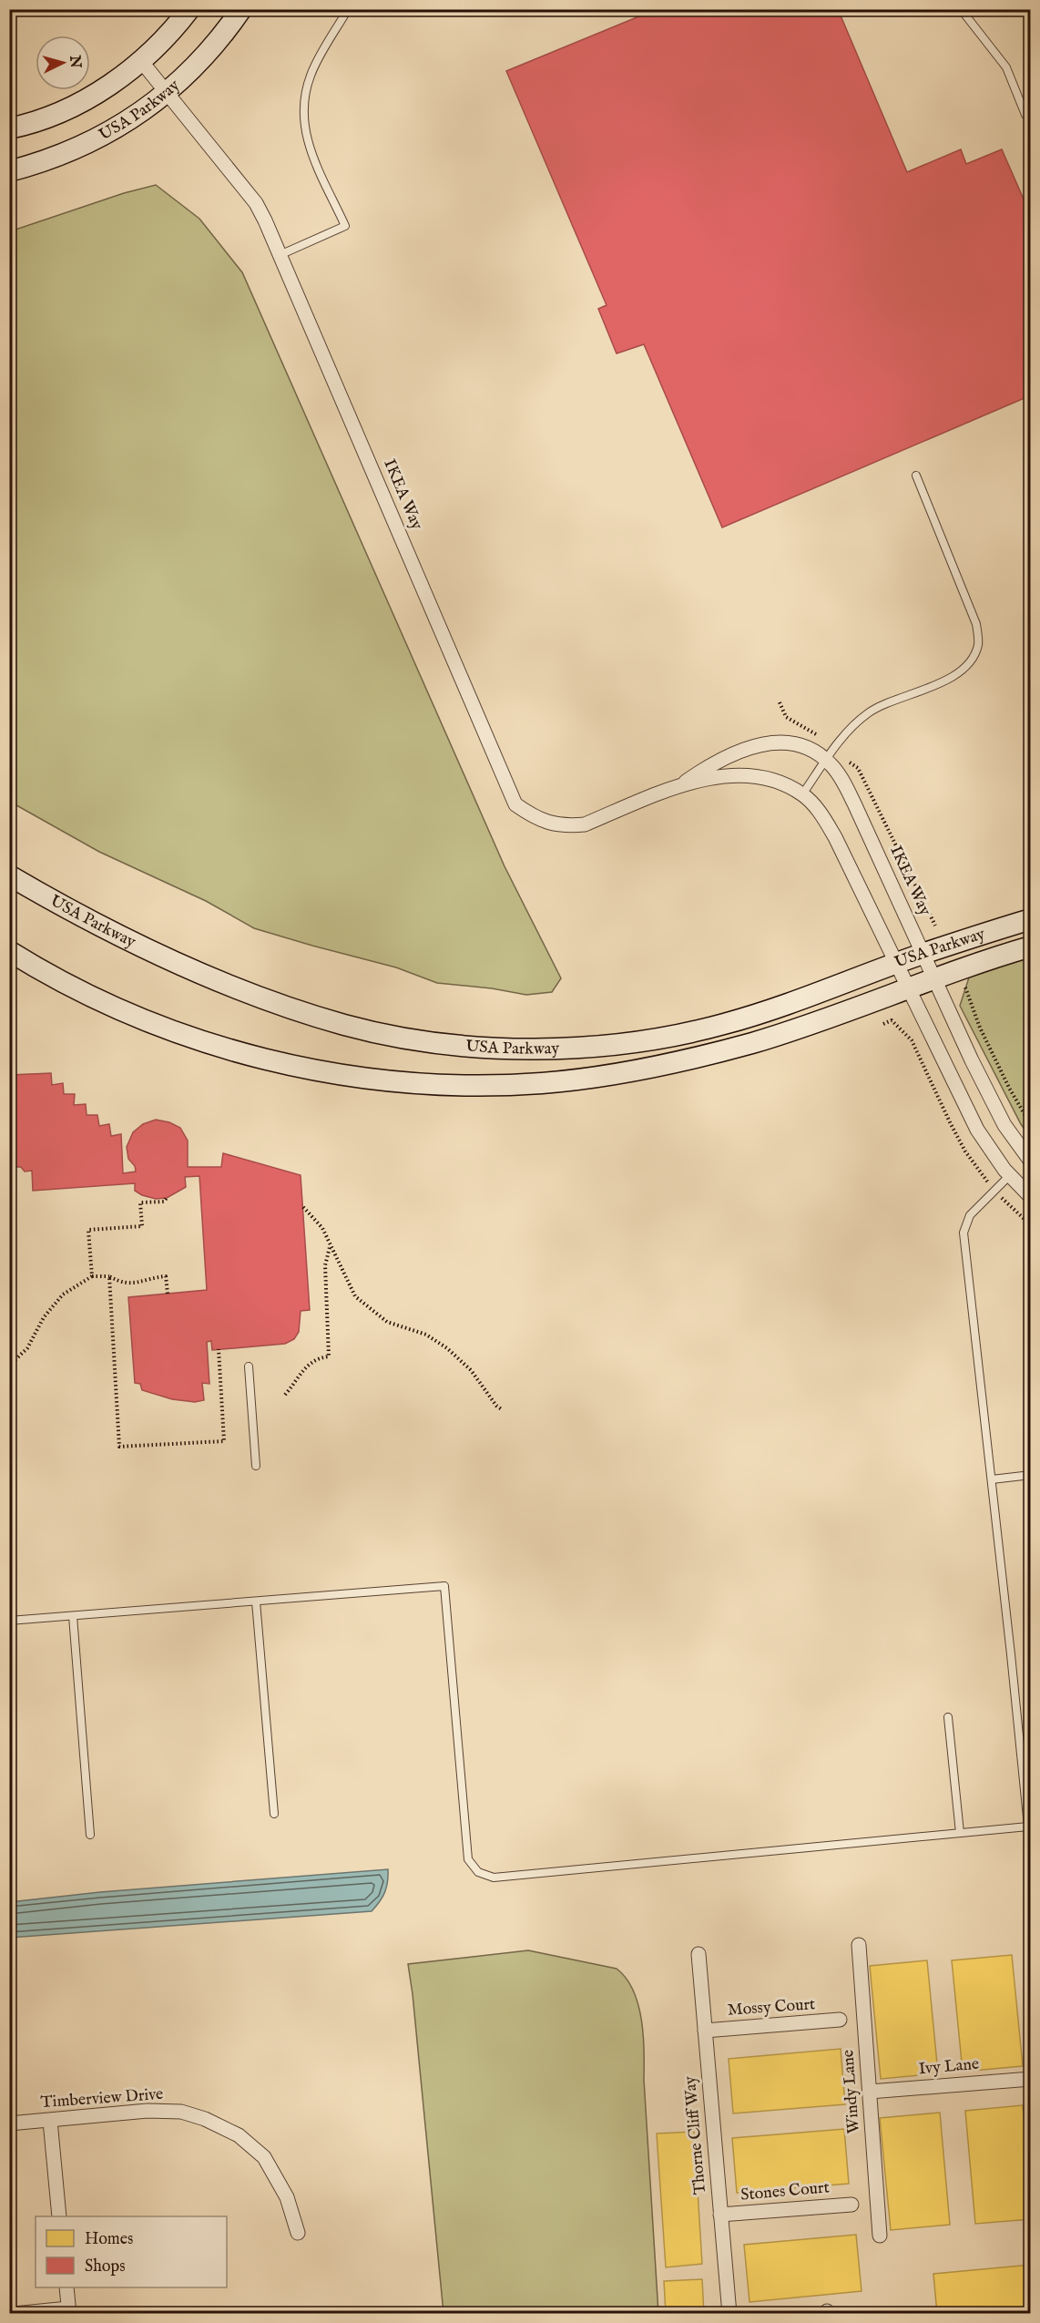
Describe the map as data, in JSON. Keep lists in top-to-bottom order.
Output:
{
  "streets": {
    "street": [
      "USA Parkway",
      "IKEA Way",
      "Mossy Court",
      "Ivy Lane",
      "Windy Lane",
      "Timberview Drive",
      "Thorne Cliff Way",
      "Stones Court"
    ]
  },
  "crossings": [
    ["USA Parkway", "IKEA Way"],
    ["Mossy Court", "Thorne Cliff Way"],
    ["Ivy Lane", "Windy Lane"],
    ["Thorne Cliff Way", "Stones Court"]
  ],
  "legend": ["Homes", "Shops"],
  "north": "right"
}
